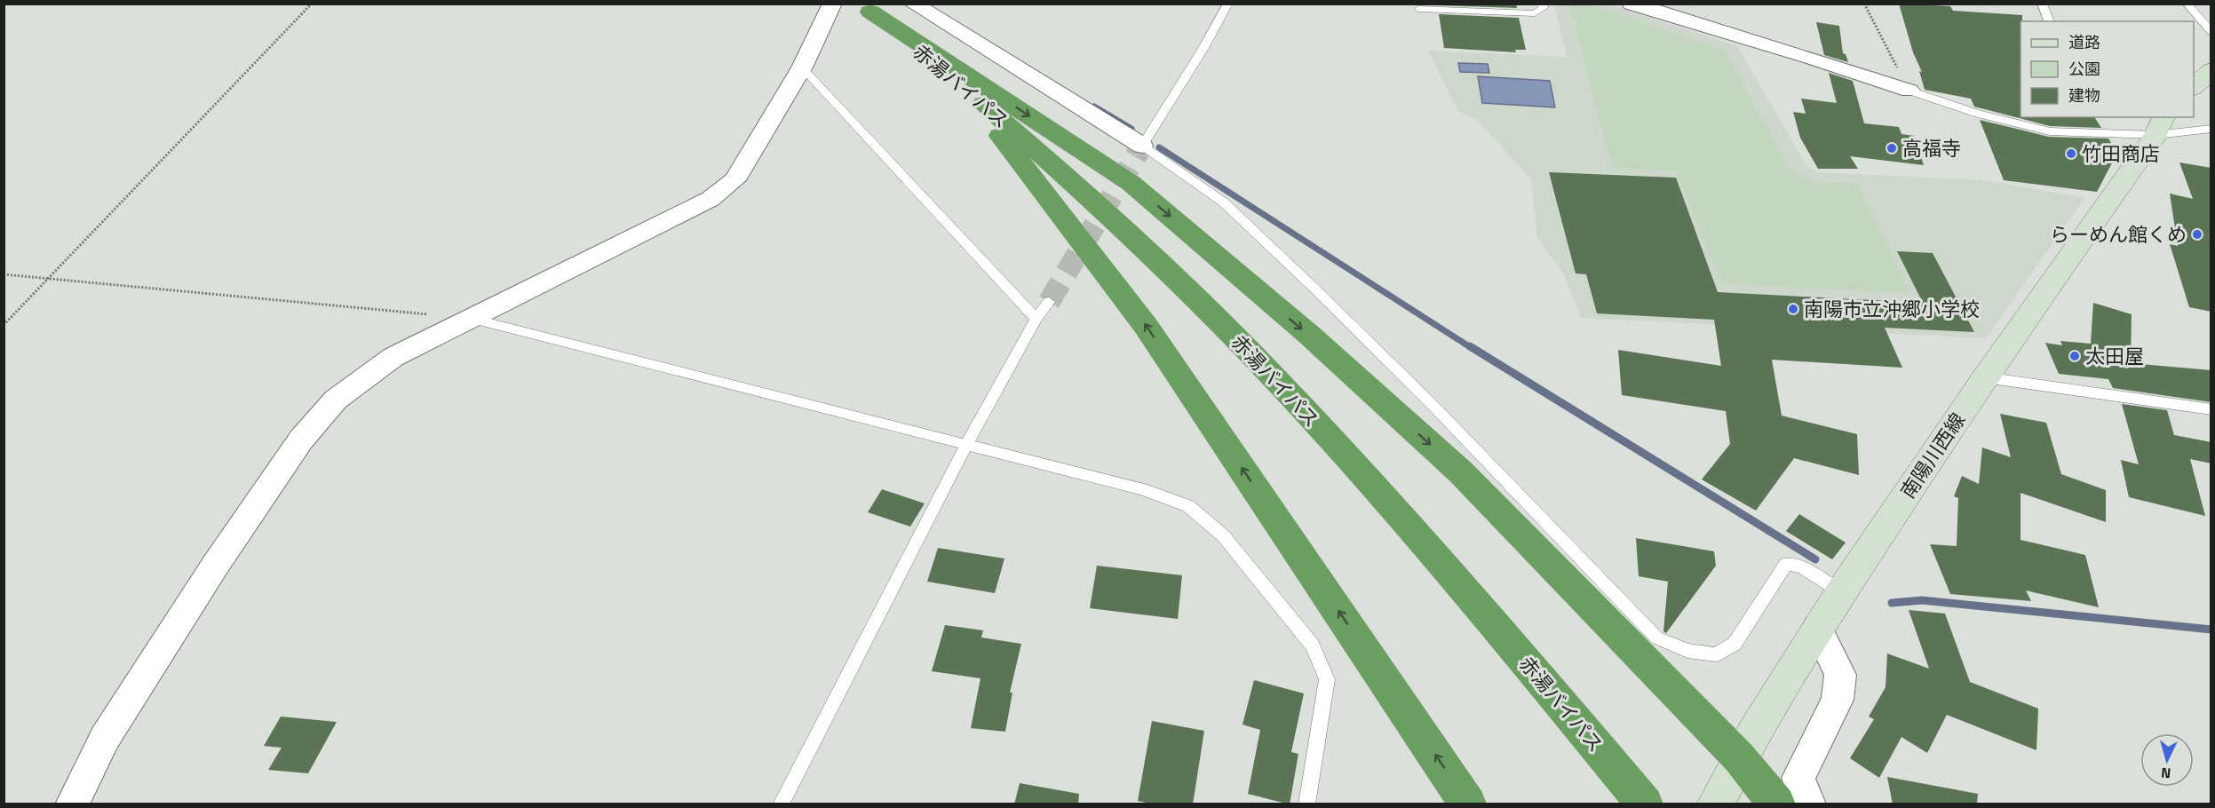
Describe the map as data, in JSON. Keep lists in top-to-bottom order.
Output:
{
  "streets": {
    "highway": ["赤湯バイパス"],
    "main road": ["南陽川西線"]
  },
  "places": [
    "高福寺",
    "竹田商店",
    "らーめん館くめ",
    "南陽市立沖郷小学校",
    "太田屋"
  ],
  "legend": ["道路", "公園", "建物"],
  "north": "bottom"
}
